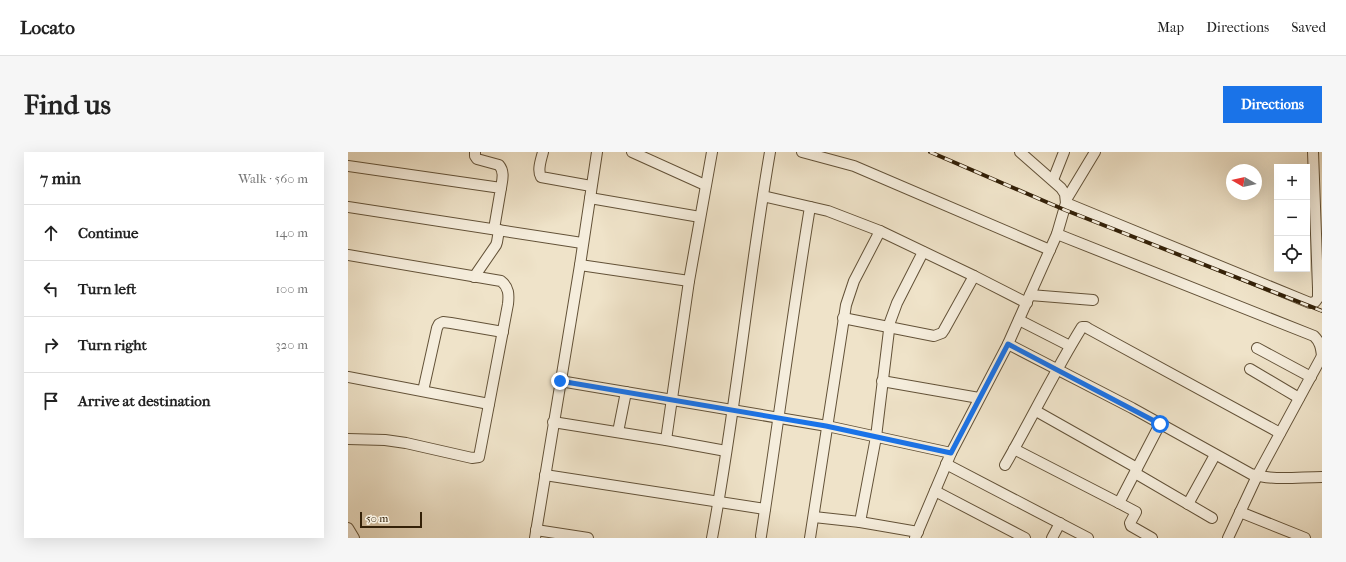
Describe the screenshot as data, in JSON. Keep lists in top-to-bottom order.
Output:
{
  "scale_bar": "50 m",
  "north": "left",
  "page": {
    "header": "Locato",
    "nav": ["Map", "Directions", "Saved"],
    "buttons": "Directions",
    "title": "Find us",
    "heading": ["7 min", "Walk · 560 m"],
    "map_buttons": ["+", "−"],
    "list": [
      ["Continue", "140 m"],
      ["Turn left", "100 m"],
      ["Turn right", "320 m"],
      "Arrive at destination"
    ],
    "scale": "50 m"
  }
}
